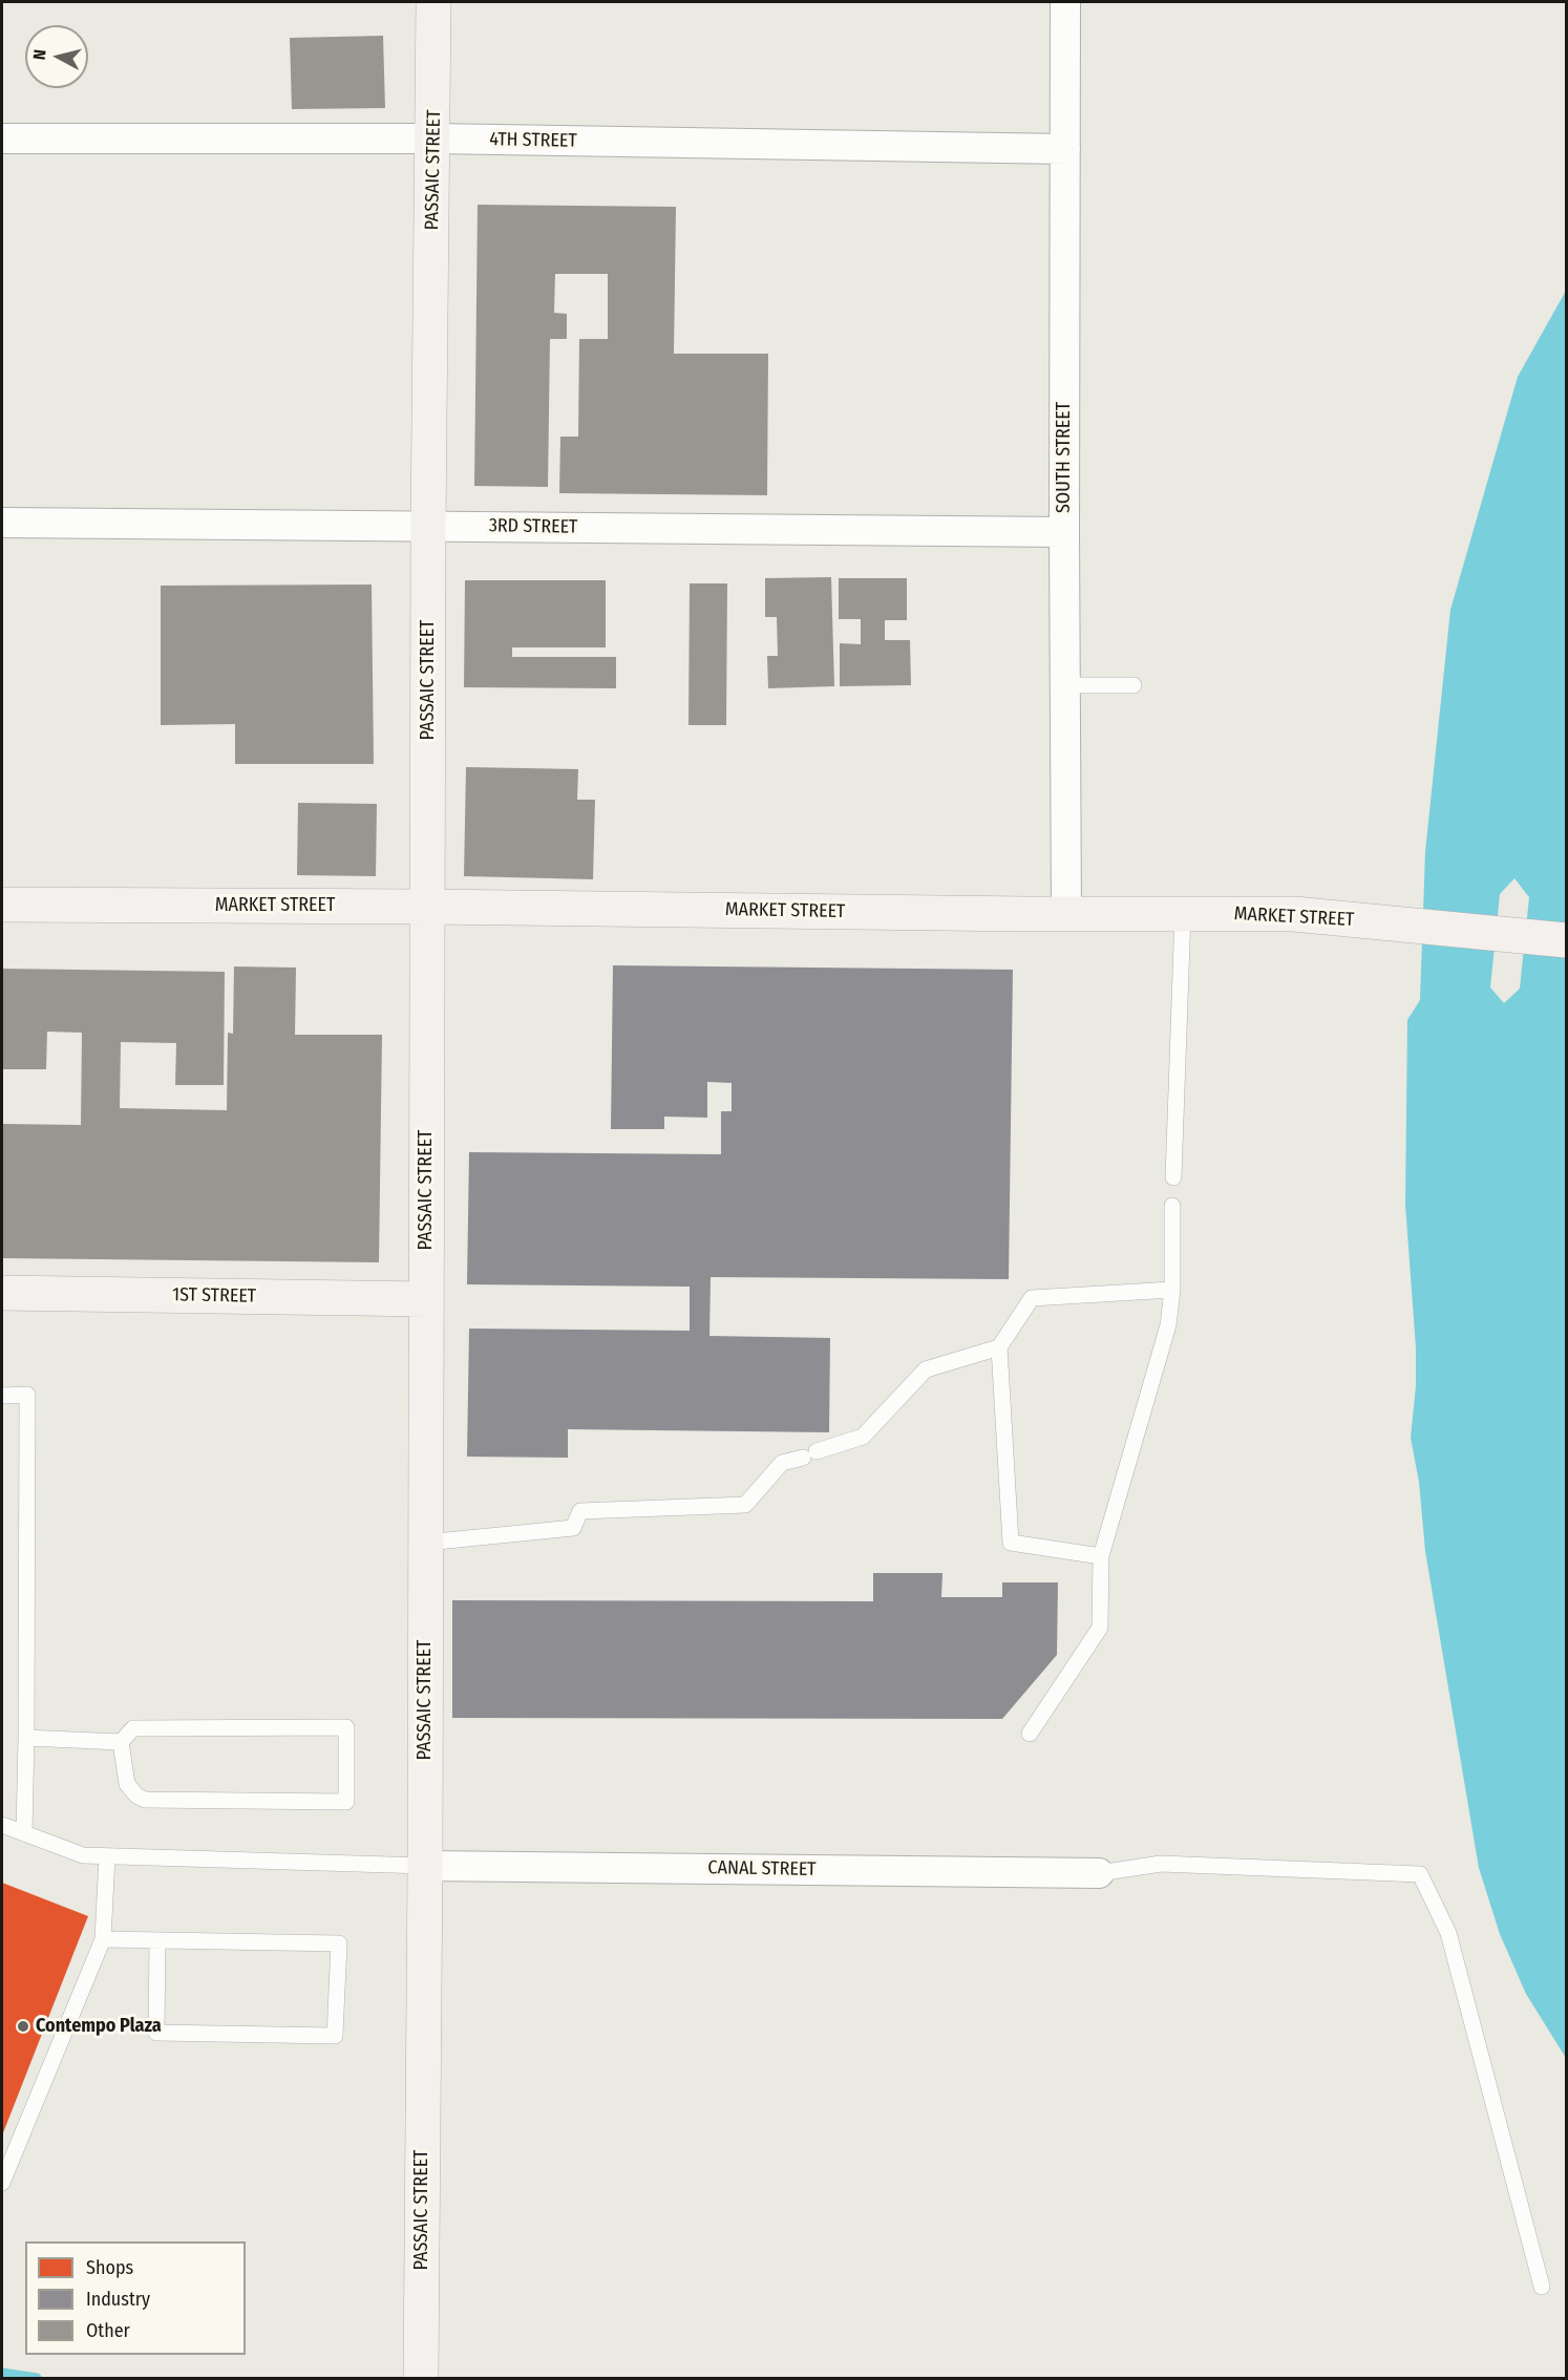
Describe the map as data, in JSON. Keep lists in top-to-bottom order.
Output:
{
  "streets": {
    "street": [
      "4TH STREET",
      "PASSAIC STREET",
      "SOUTH STREET",
      "3RD STREET",
      "MARKET STREET",
      "1ST STREET",
      "CANAL STREET"
    ]
  },
  "crossings": [
    ["4TH STREET", "PASSAIC STREET"],
    ["4TH STREET", "SOUTH STREET"],
    ["PASSAIC STREET", "3RD STREET"],
    ["PASSAIC STREET", "MARKET STREET"],
    ["PASSAIC STREET", "1ST STREET"],
    ["PASSAIC STREET", "CANAL STREET"],
    ["SOUTH STREET", "3RD STREET"],
    ["SOUTH STREET", "MARKET STREET"]
  ],
  "places": ["Contempo Plaza"],
  "legend": ["Shops", "Industry", "Other"],
  "north": "left"
}
